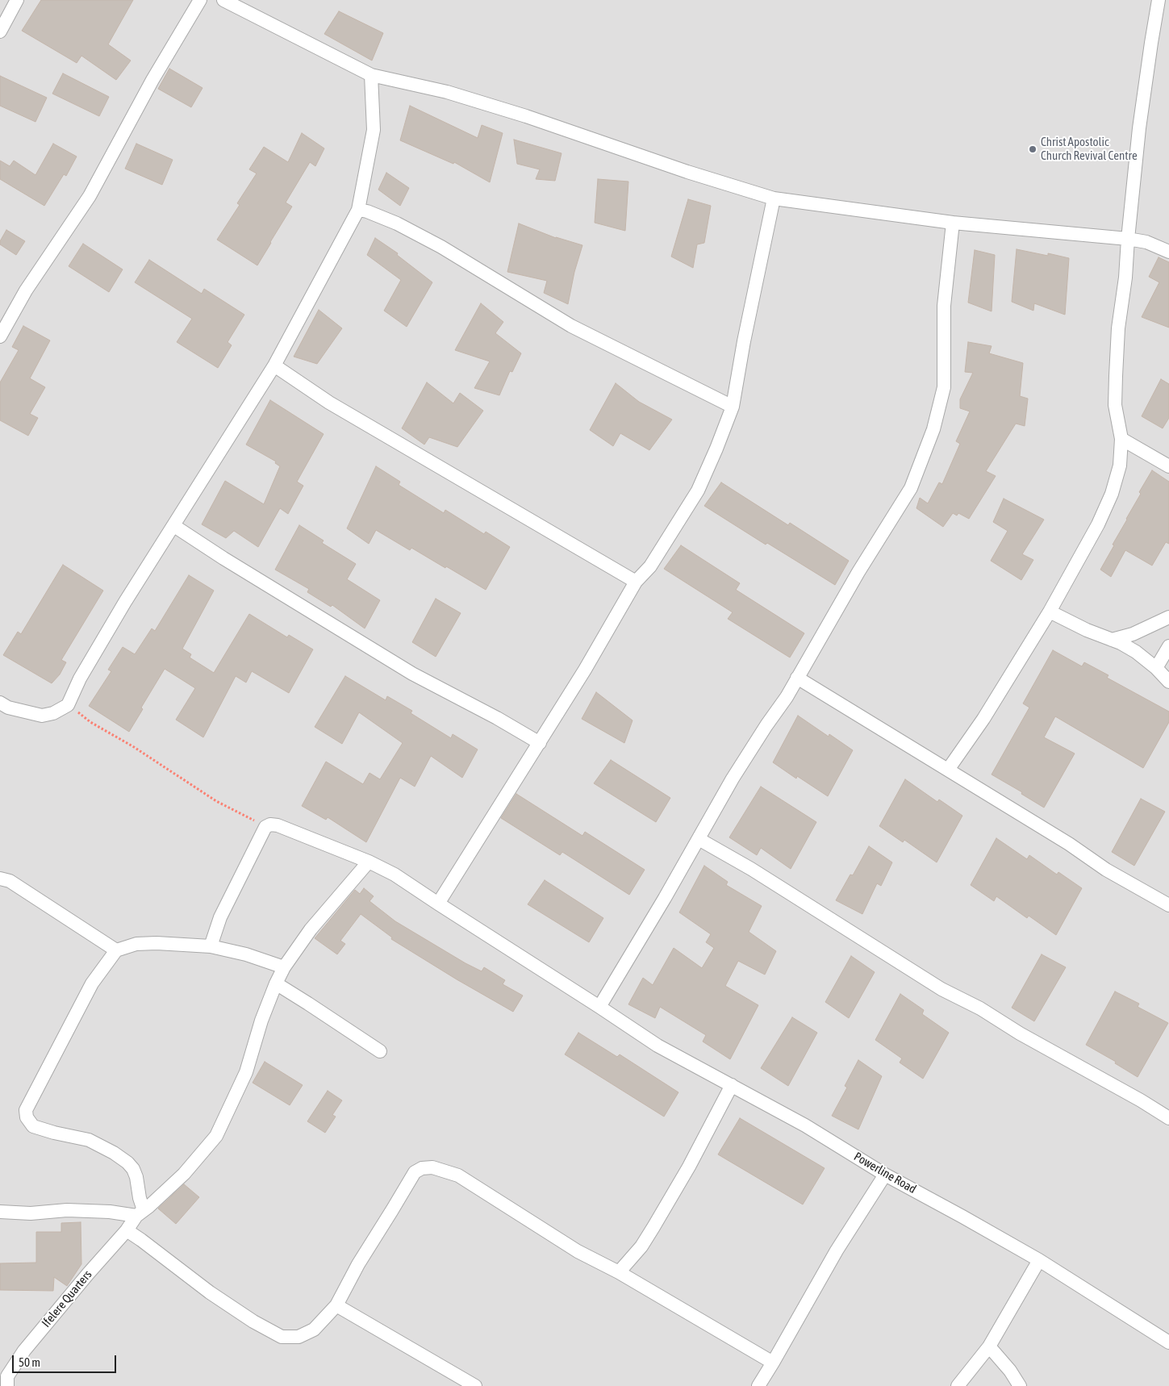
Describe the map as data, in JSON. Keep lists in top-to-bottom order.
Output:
{
  "streets": {
    "street": ["Powerline Road", "Ifelere Quarters"]
  },
  "crossings": [
    ["Powerline Road", "Ifelere Quarters"]
  ],
  "places": ["Christ Apostolic Church Revival Centre"],
  "scale_bar": "50 m"
}
